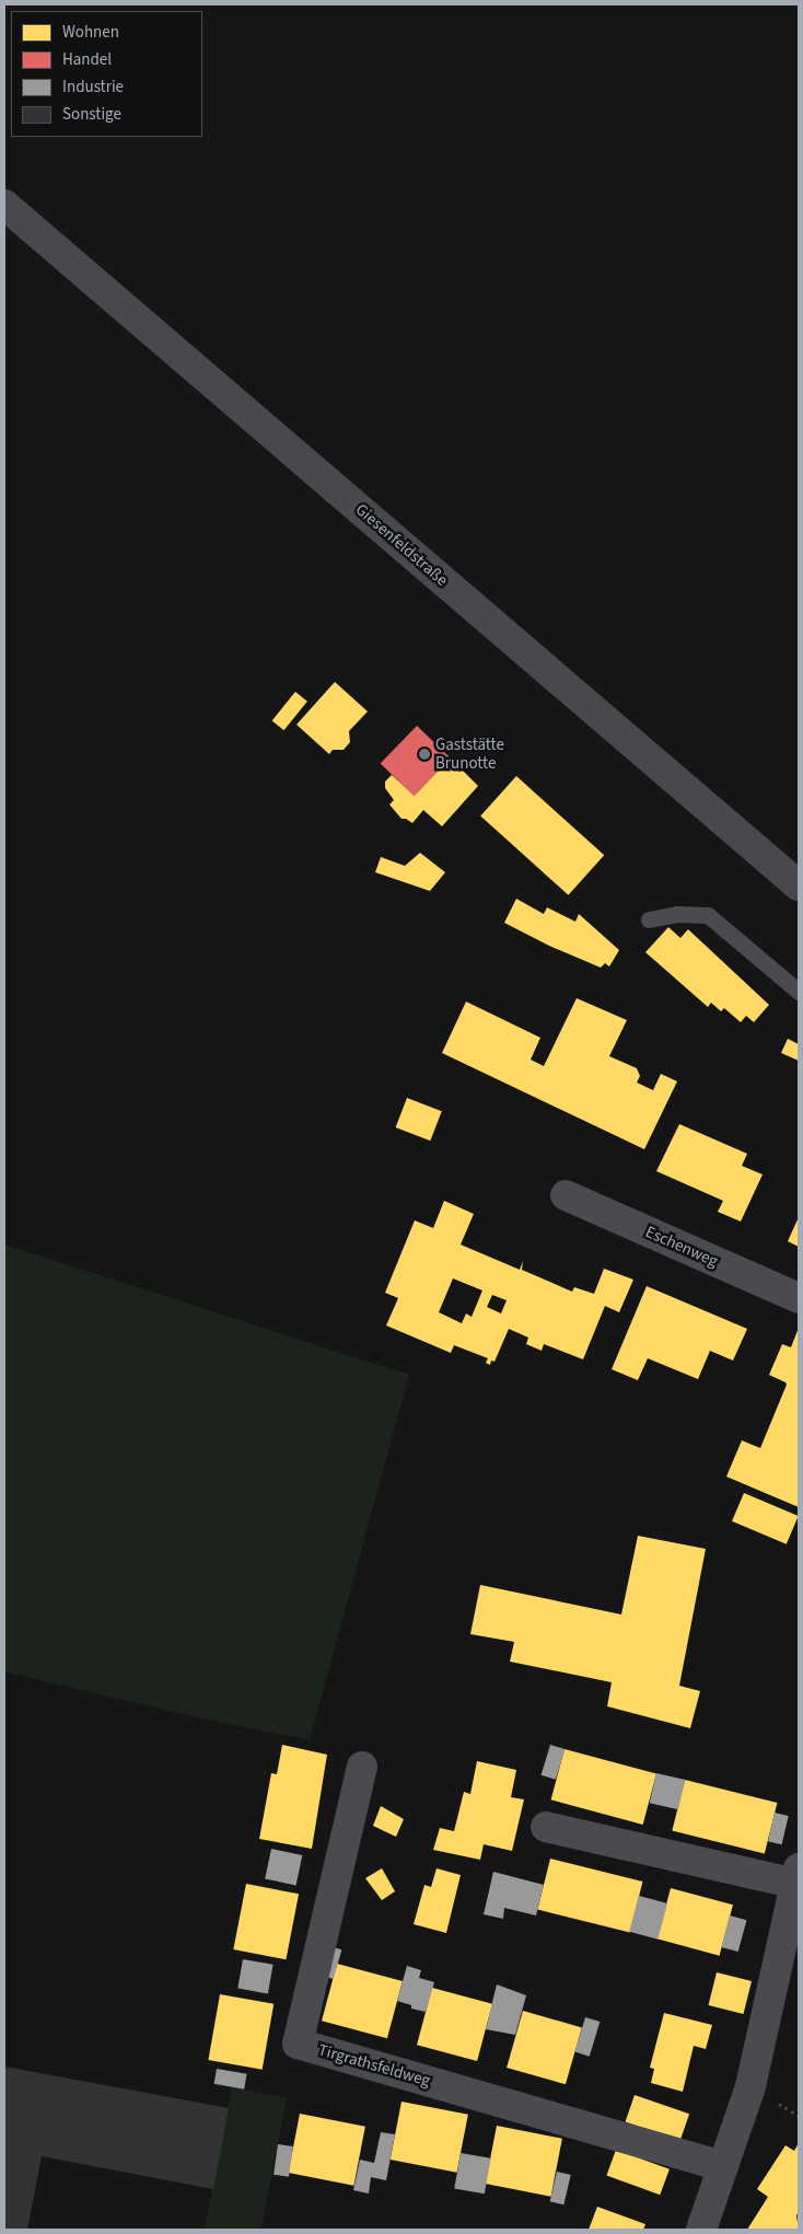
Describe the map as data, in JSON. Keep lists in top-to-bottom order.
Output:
{
  "streets": {
    "main road": ["Giesenfeldstraße"],
    "street": ["Eschenweg", "Tirgrathsfeldweg"]
  },
  "places": ["Gaststätte Brunotte"],
  "legend": [
    "Wohnen",
    "Handel",
    "Industrie",
    "Sonstige"
  ]
}
